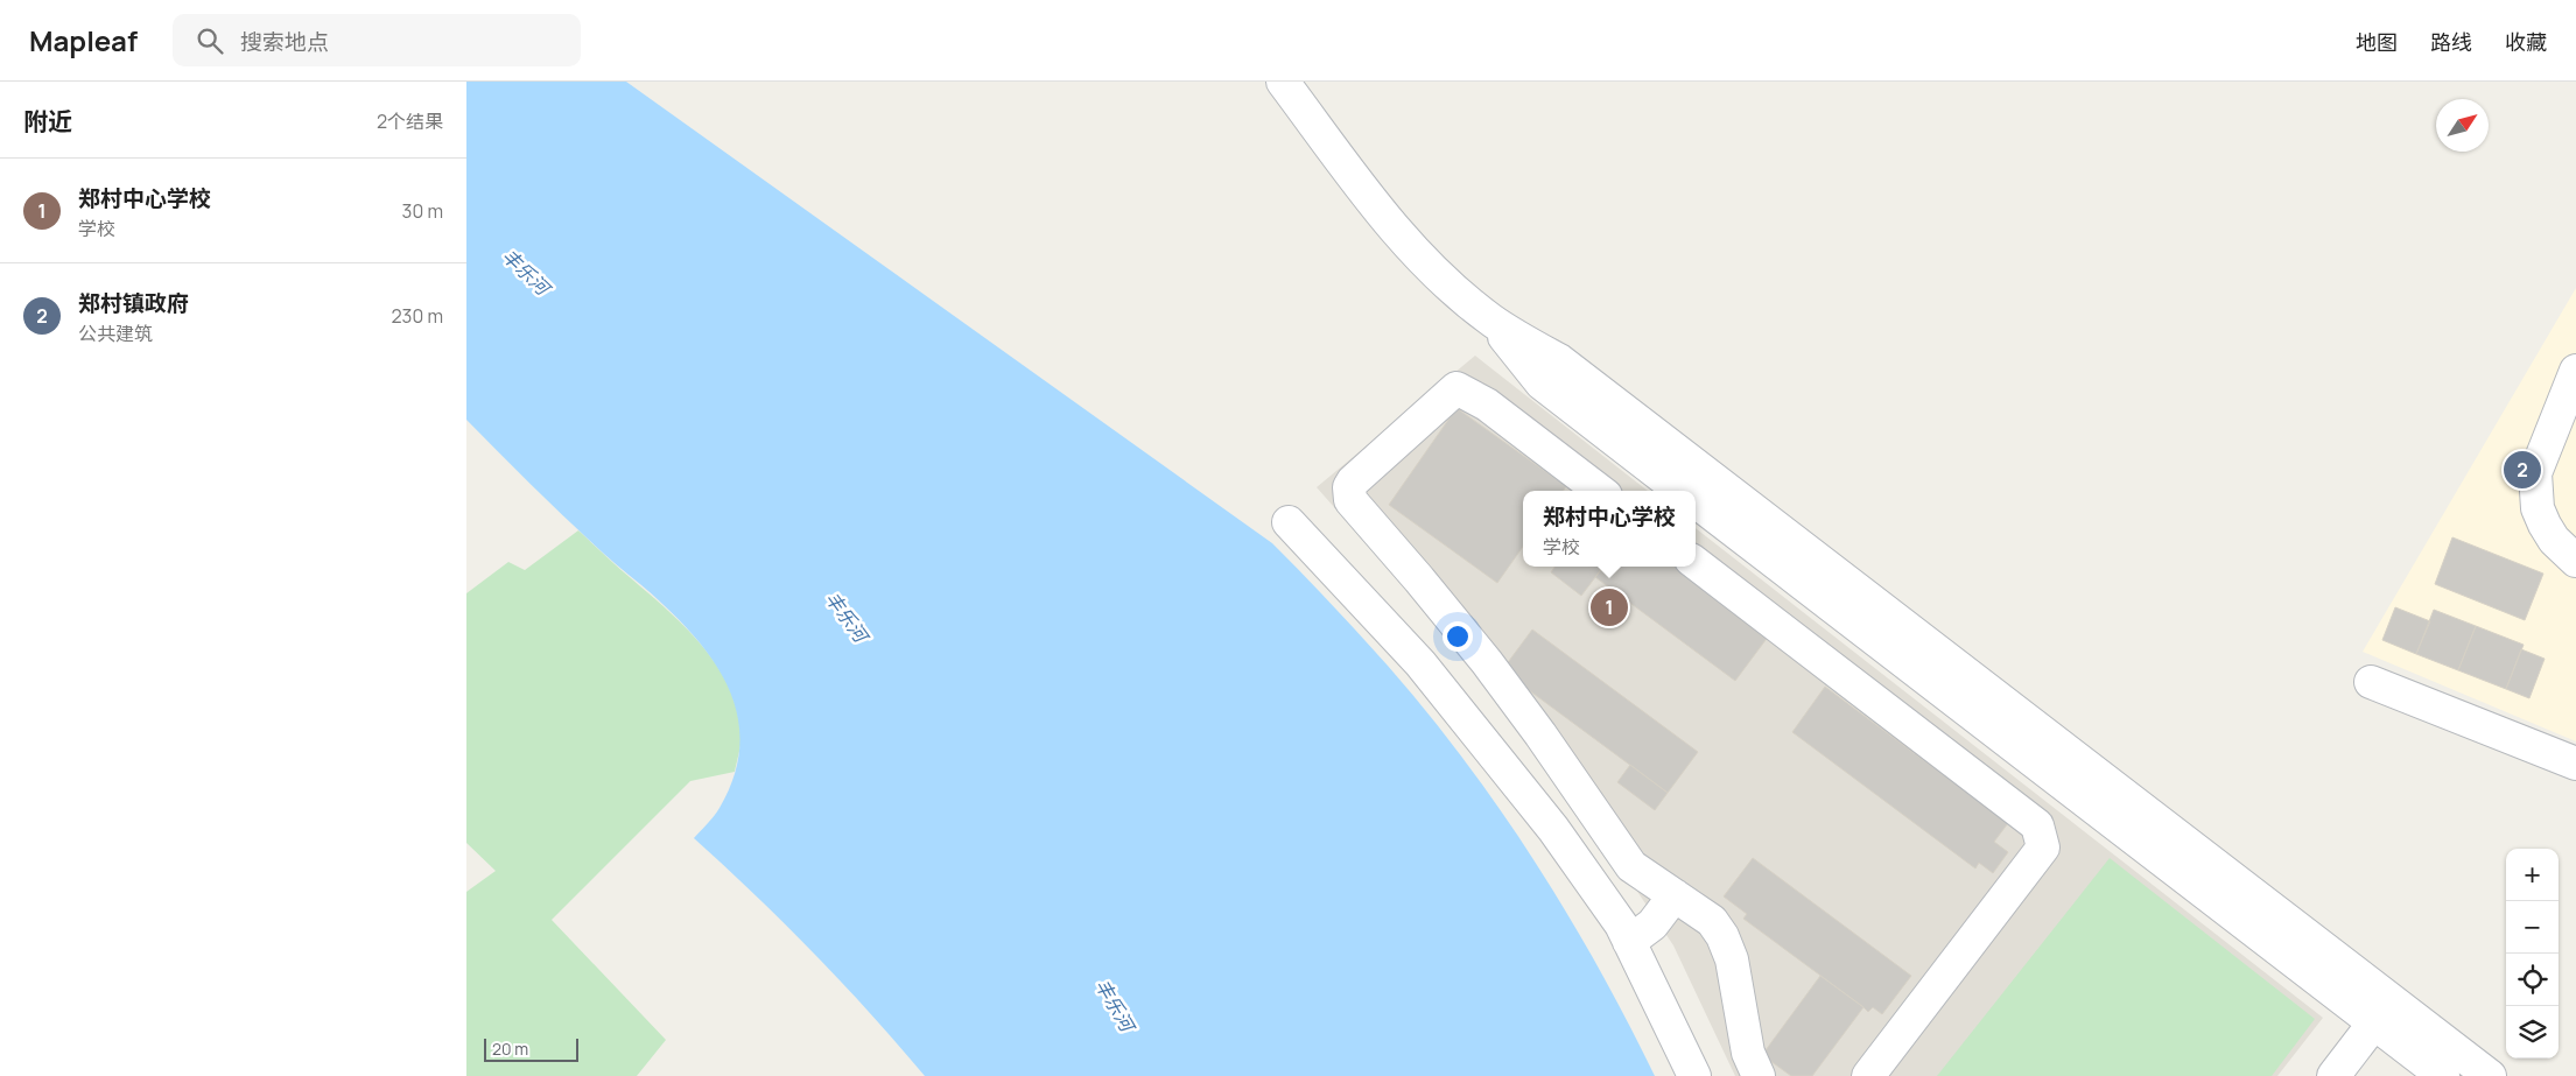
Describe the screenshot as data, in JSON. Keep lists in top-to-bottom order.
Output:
{
  "water": ["丰乐河"],
  "scale_bar": "20 m",
  "north": "top right",
  "page": {
    "header": "Mapleaf",
    "search": "搜索地点",
    "nav": ["地图", "路线", "收藏"],
    "heading": ["附近", "2个结果"],
    "list": [
      {
        "mark": "1",
        "name": "郑村中心学校",
        "note": "学校",
        "value": "30 m"
      },
      {
        "mark": "2",
        "name": "郑村镇政府",
        "note": "公共建筑",
        "value": "230 m"
      }
    ],
    "pins": ["2", "1"],
    "popup": ["郑村中心学校", "学校"],
    "map_buttons": ["+", "−"],
    "scale": "20 m"
  }
}
